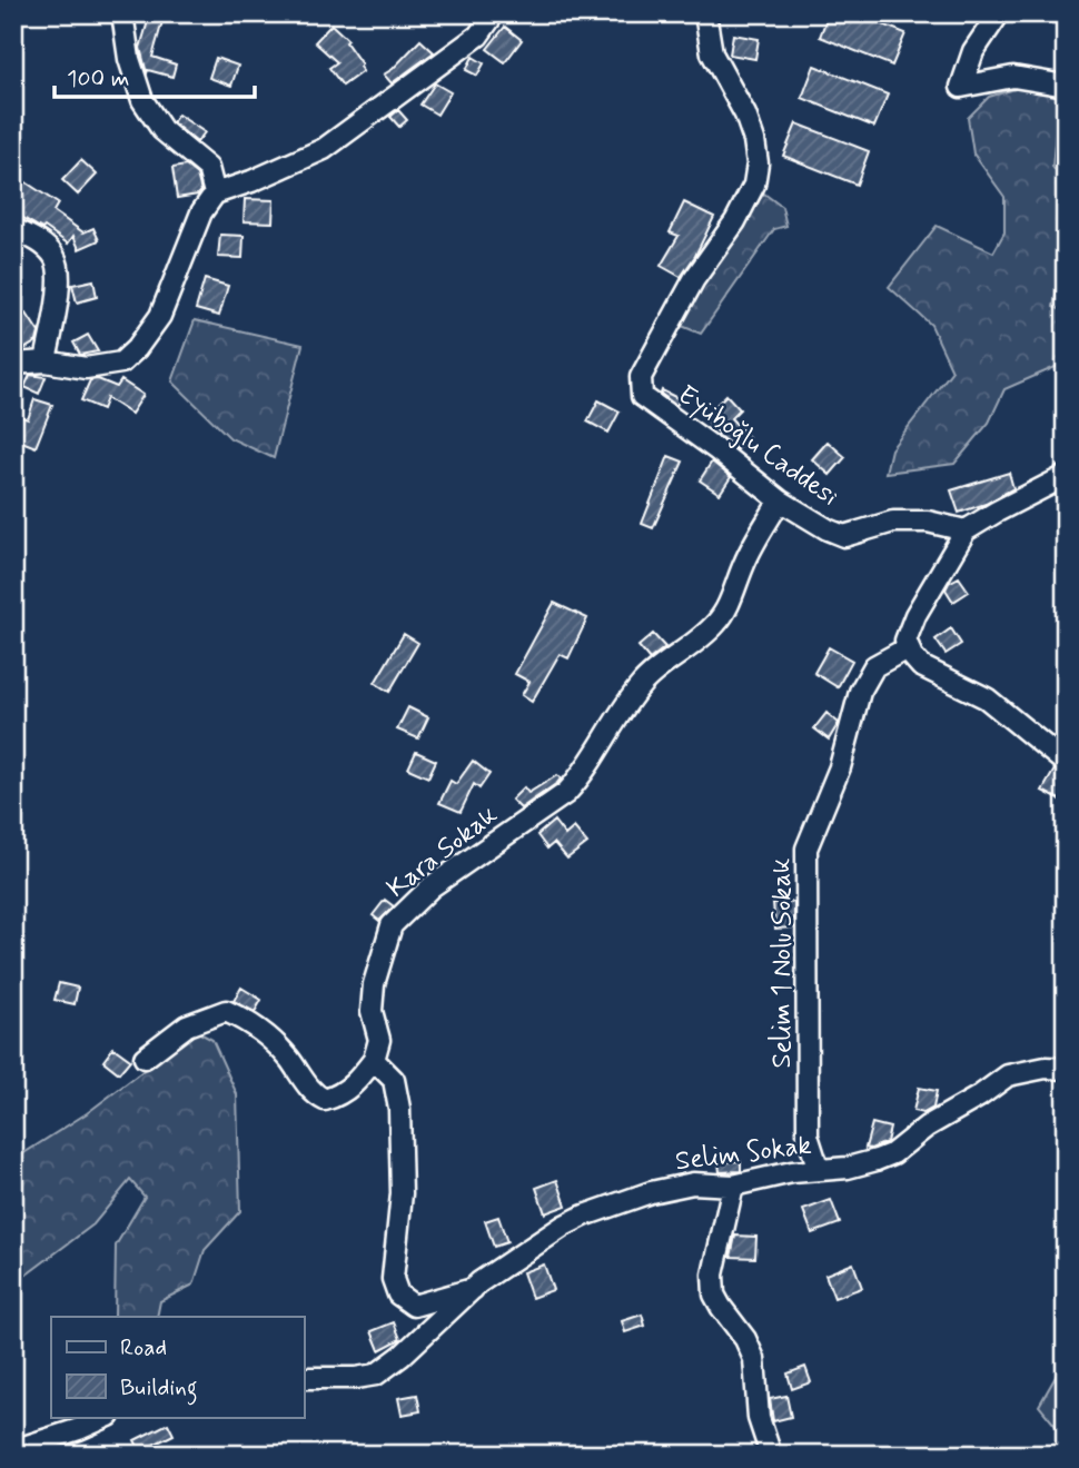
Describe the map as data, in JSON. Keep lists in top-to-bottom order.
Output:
{
  "streets": {
    "street": [
      "Eyüboğlu Caddesi",
      "Kara Sokak",
      "Selim 1 Nolu Sokak",
      "Selim Sokak"
    ]
  },
  "crossings": [
    ["Eyüboğlu Caddesi", "Kara Sokak"],
    ["Selim 1 Nolu Sokak", "Selim Sokak"]
  ],
  "legend": ["Road", "Building"],
  "scale_bar": "100 m"
}
